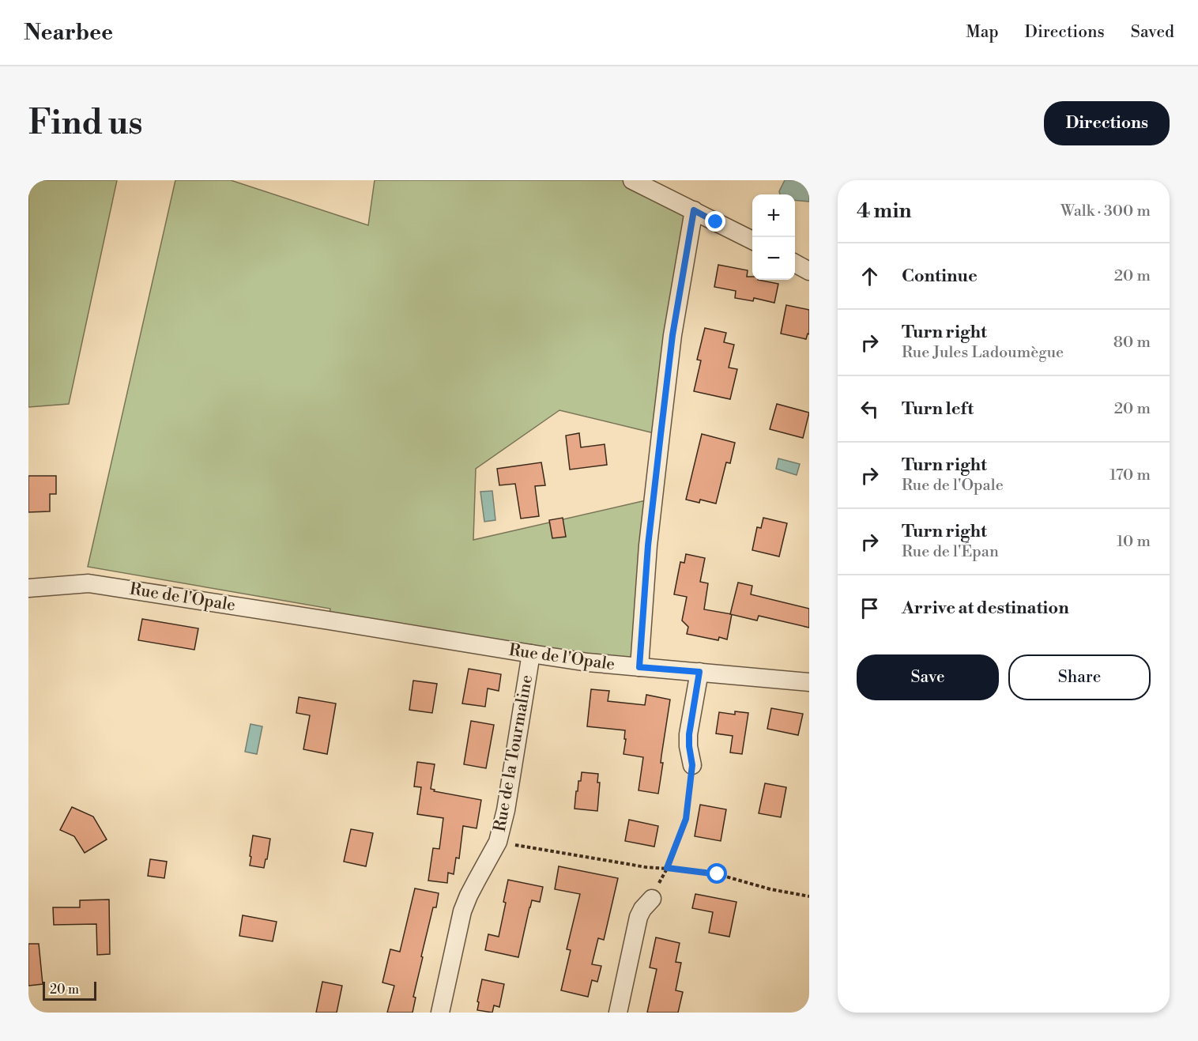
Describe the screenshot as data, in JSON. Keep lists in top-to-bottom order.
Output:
{
  "streets": {
    "street": ["Rue de l'Opale", "Rue de la Tourmaline"]
  },
  "crossings": [
    ["Rue de l'Opale", "Rue de la Tourmaline"]
  ],
  "scale_bar": "20 m",
  "page": {
    "header": "Nearbee",
    "nav": ["Map", "Directions", "Saved"],
    "buttons": [
      "Directions",
      ["Save", "Share"]
    ],
    "title": "Find us",
    "heading": ["4 min", "Walk · 300 m"],
    "map_buttons": ["+", "−"],
    "list": [
      ["Continue", "20 m"],
      ["Turn right", "Rue Jules Ladoumègue", "80 m"],
      ["Turn left", "20 m"],
      ["Turn right", "Rue de l'Opale", "170 m"],
      ["Turn right", "Rue de l'Épan", "10 m"],
      "Arrive at destination"
    ],
    "scale": "20 m"
  }
}
